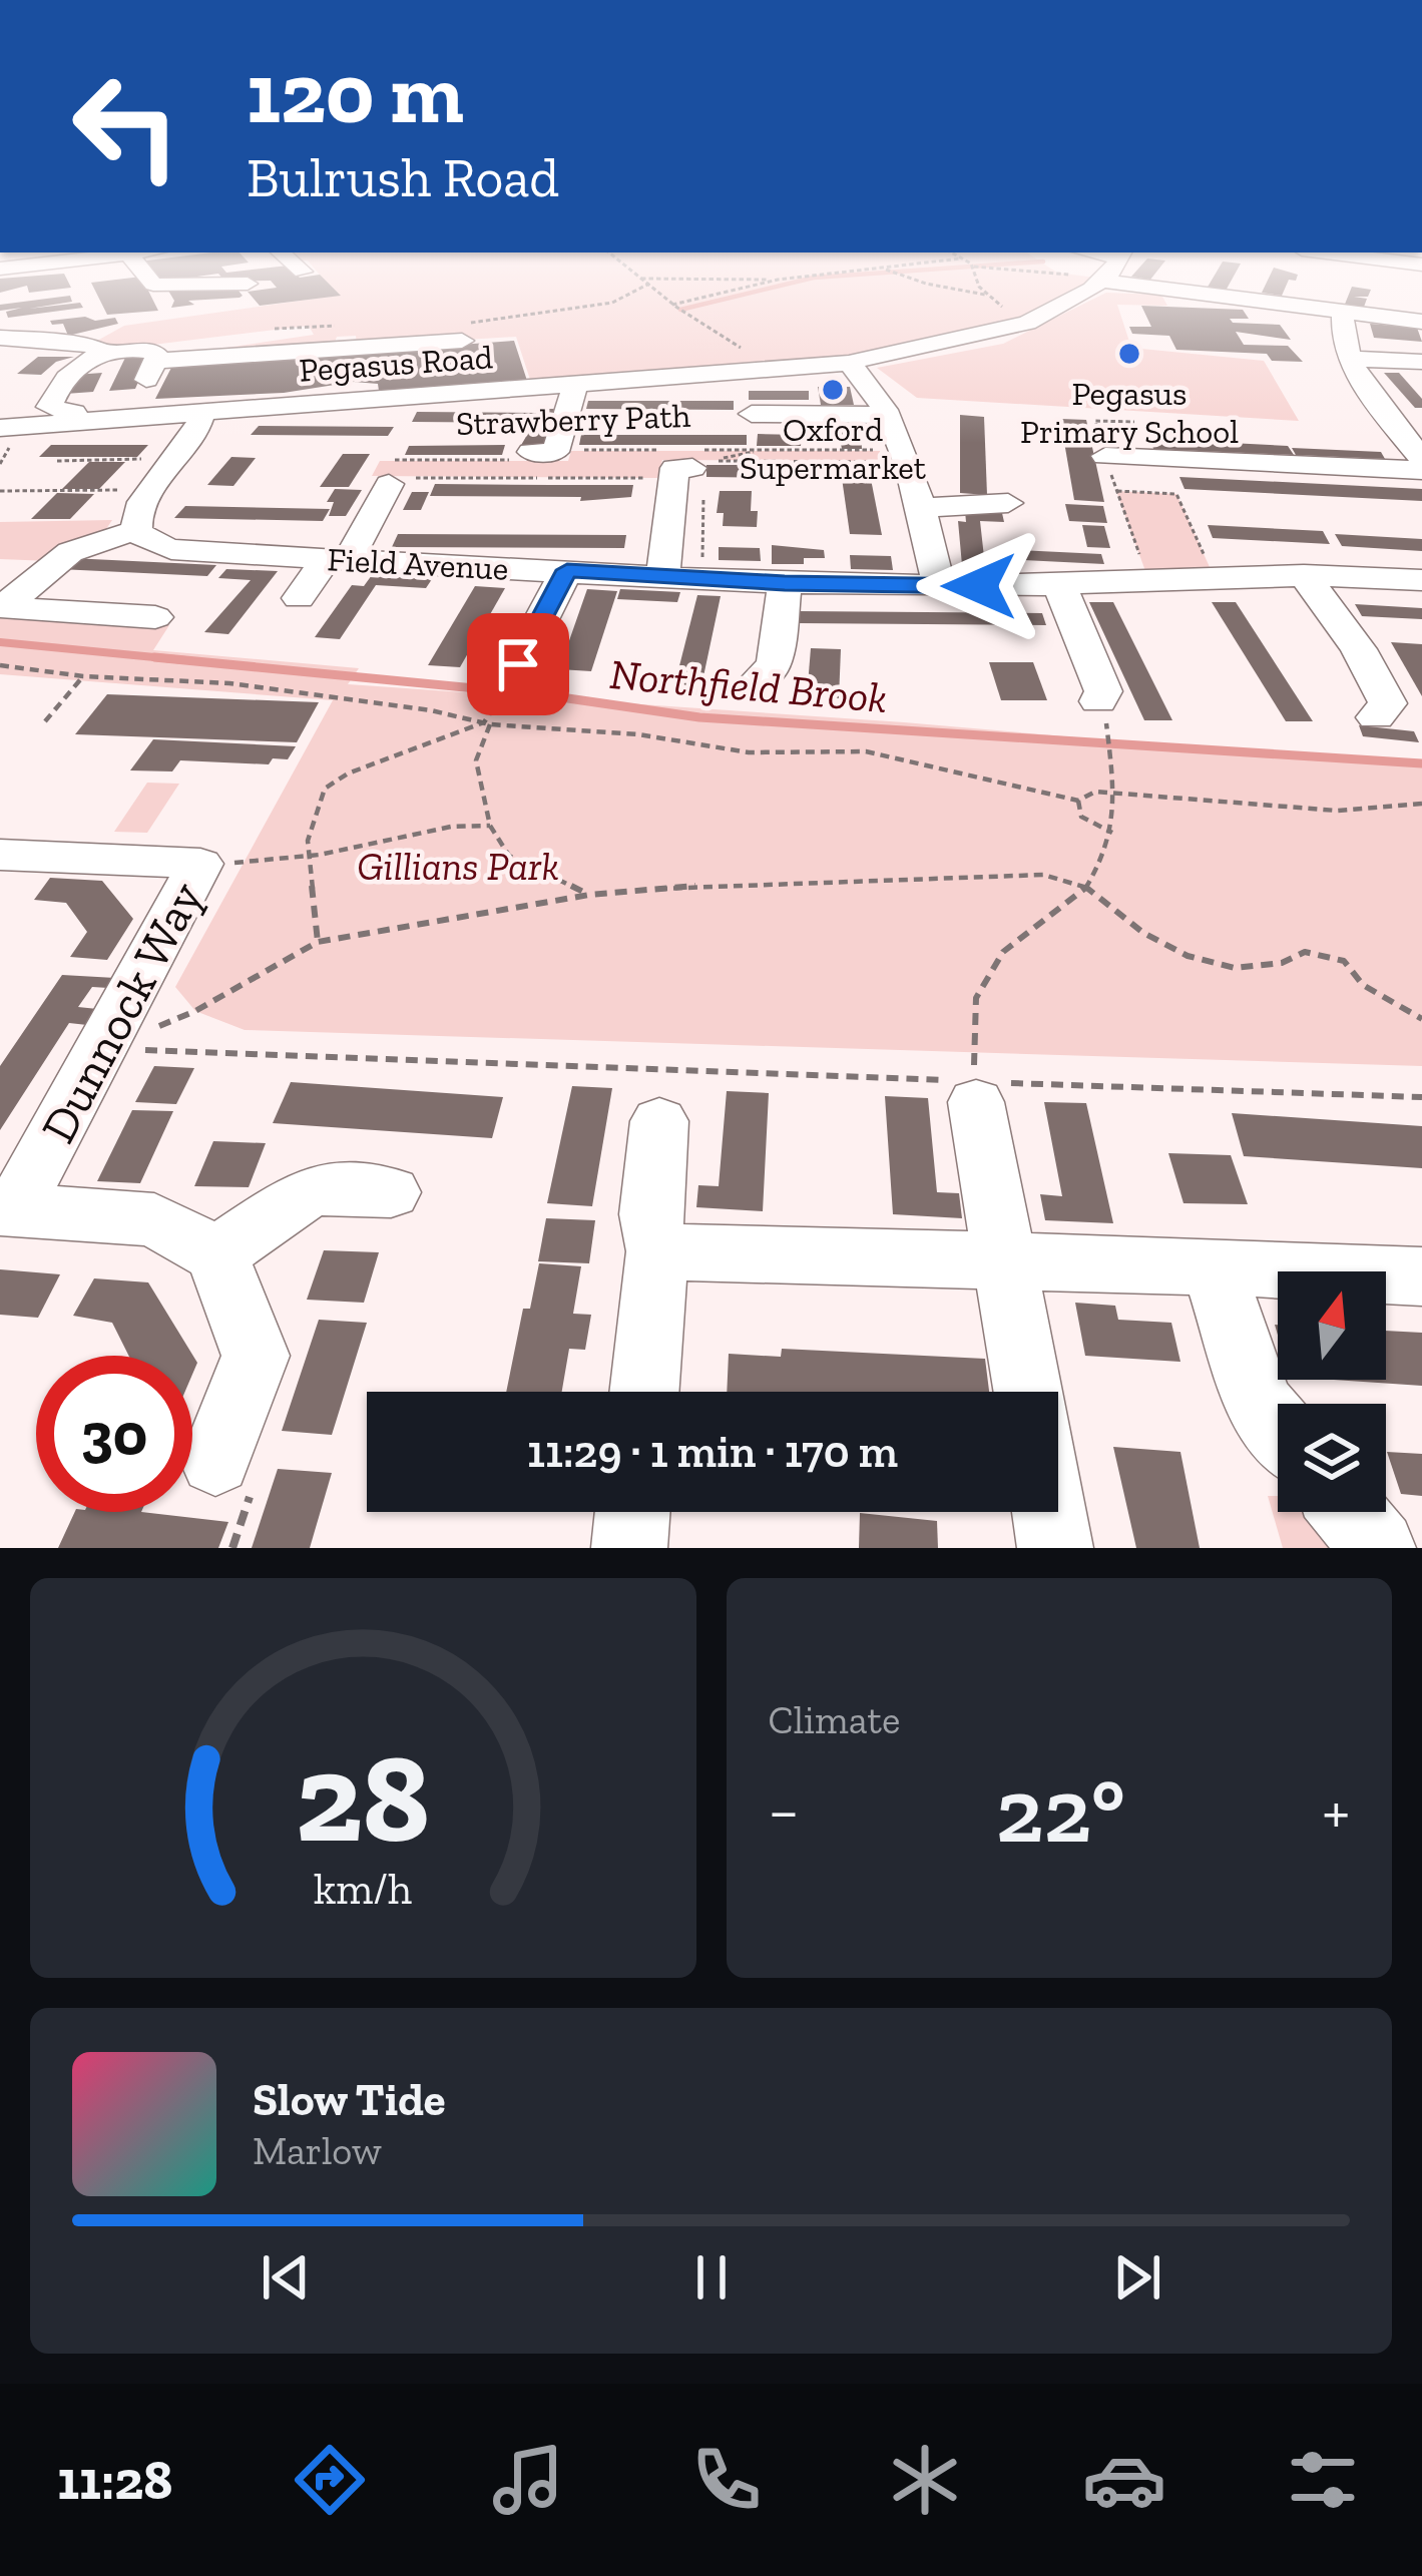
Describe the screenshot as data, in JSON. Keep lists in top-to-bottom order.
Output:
{
  "streets": {
    "street": [
      "Pegasus Road",
      "Strawberry Path",
      "Field Avenue",
      "Dunnock Way"
    ]
  },
  "crossings": [
    ["Pegasus Road", "Strawberry Path"]
  ],
  "water": ["Northfield Brook"],
  "parks": ["Gillians Park"],
  "places": ["Pegasus Primary School", "Oxford Supermarket"],
  "north": "top",
  "page": {
    "turn": ["120 m", "Bulrush Road"],
    "limit": "30",
    "trip": "11:29 · 1 min · 170 m",
    "tile": "Climate",
    "heat": ["−", "22°", "+"],
    "song": ["Slow Tide", "Marlow"],
    "tabs": "11:28",
    "gauge": ["28", "km/h"]
  }
}
